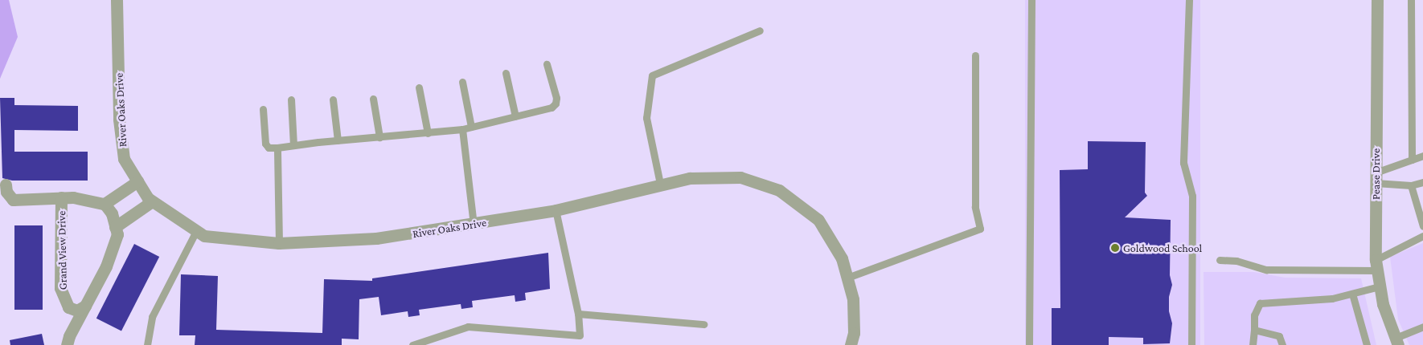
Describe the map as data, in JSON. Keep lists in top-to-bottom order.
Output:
{
  "streets": {
    "street": ["River Oaks Drive", "Pease Drive", "Grand View Drive"]
  },
  "places": ["Goldwood School"]
}
